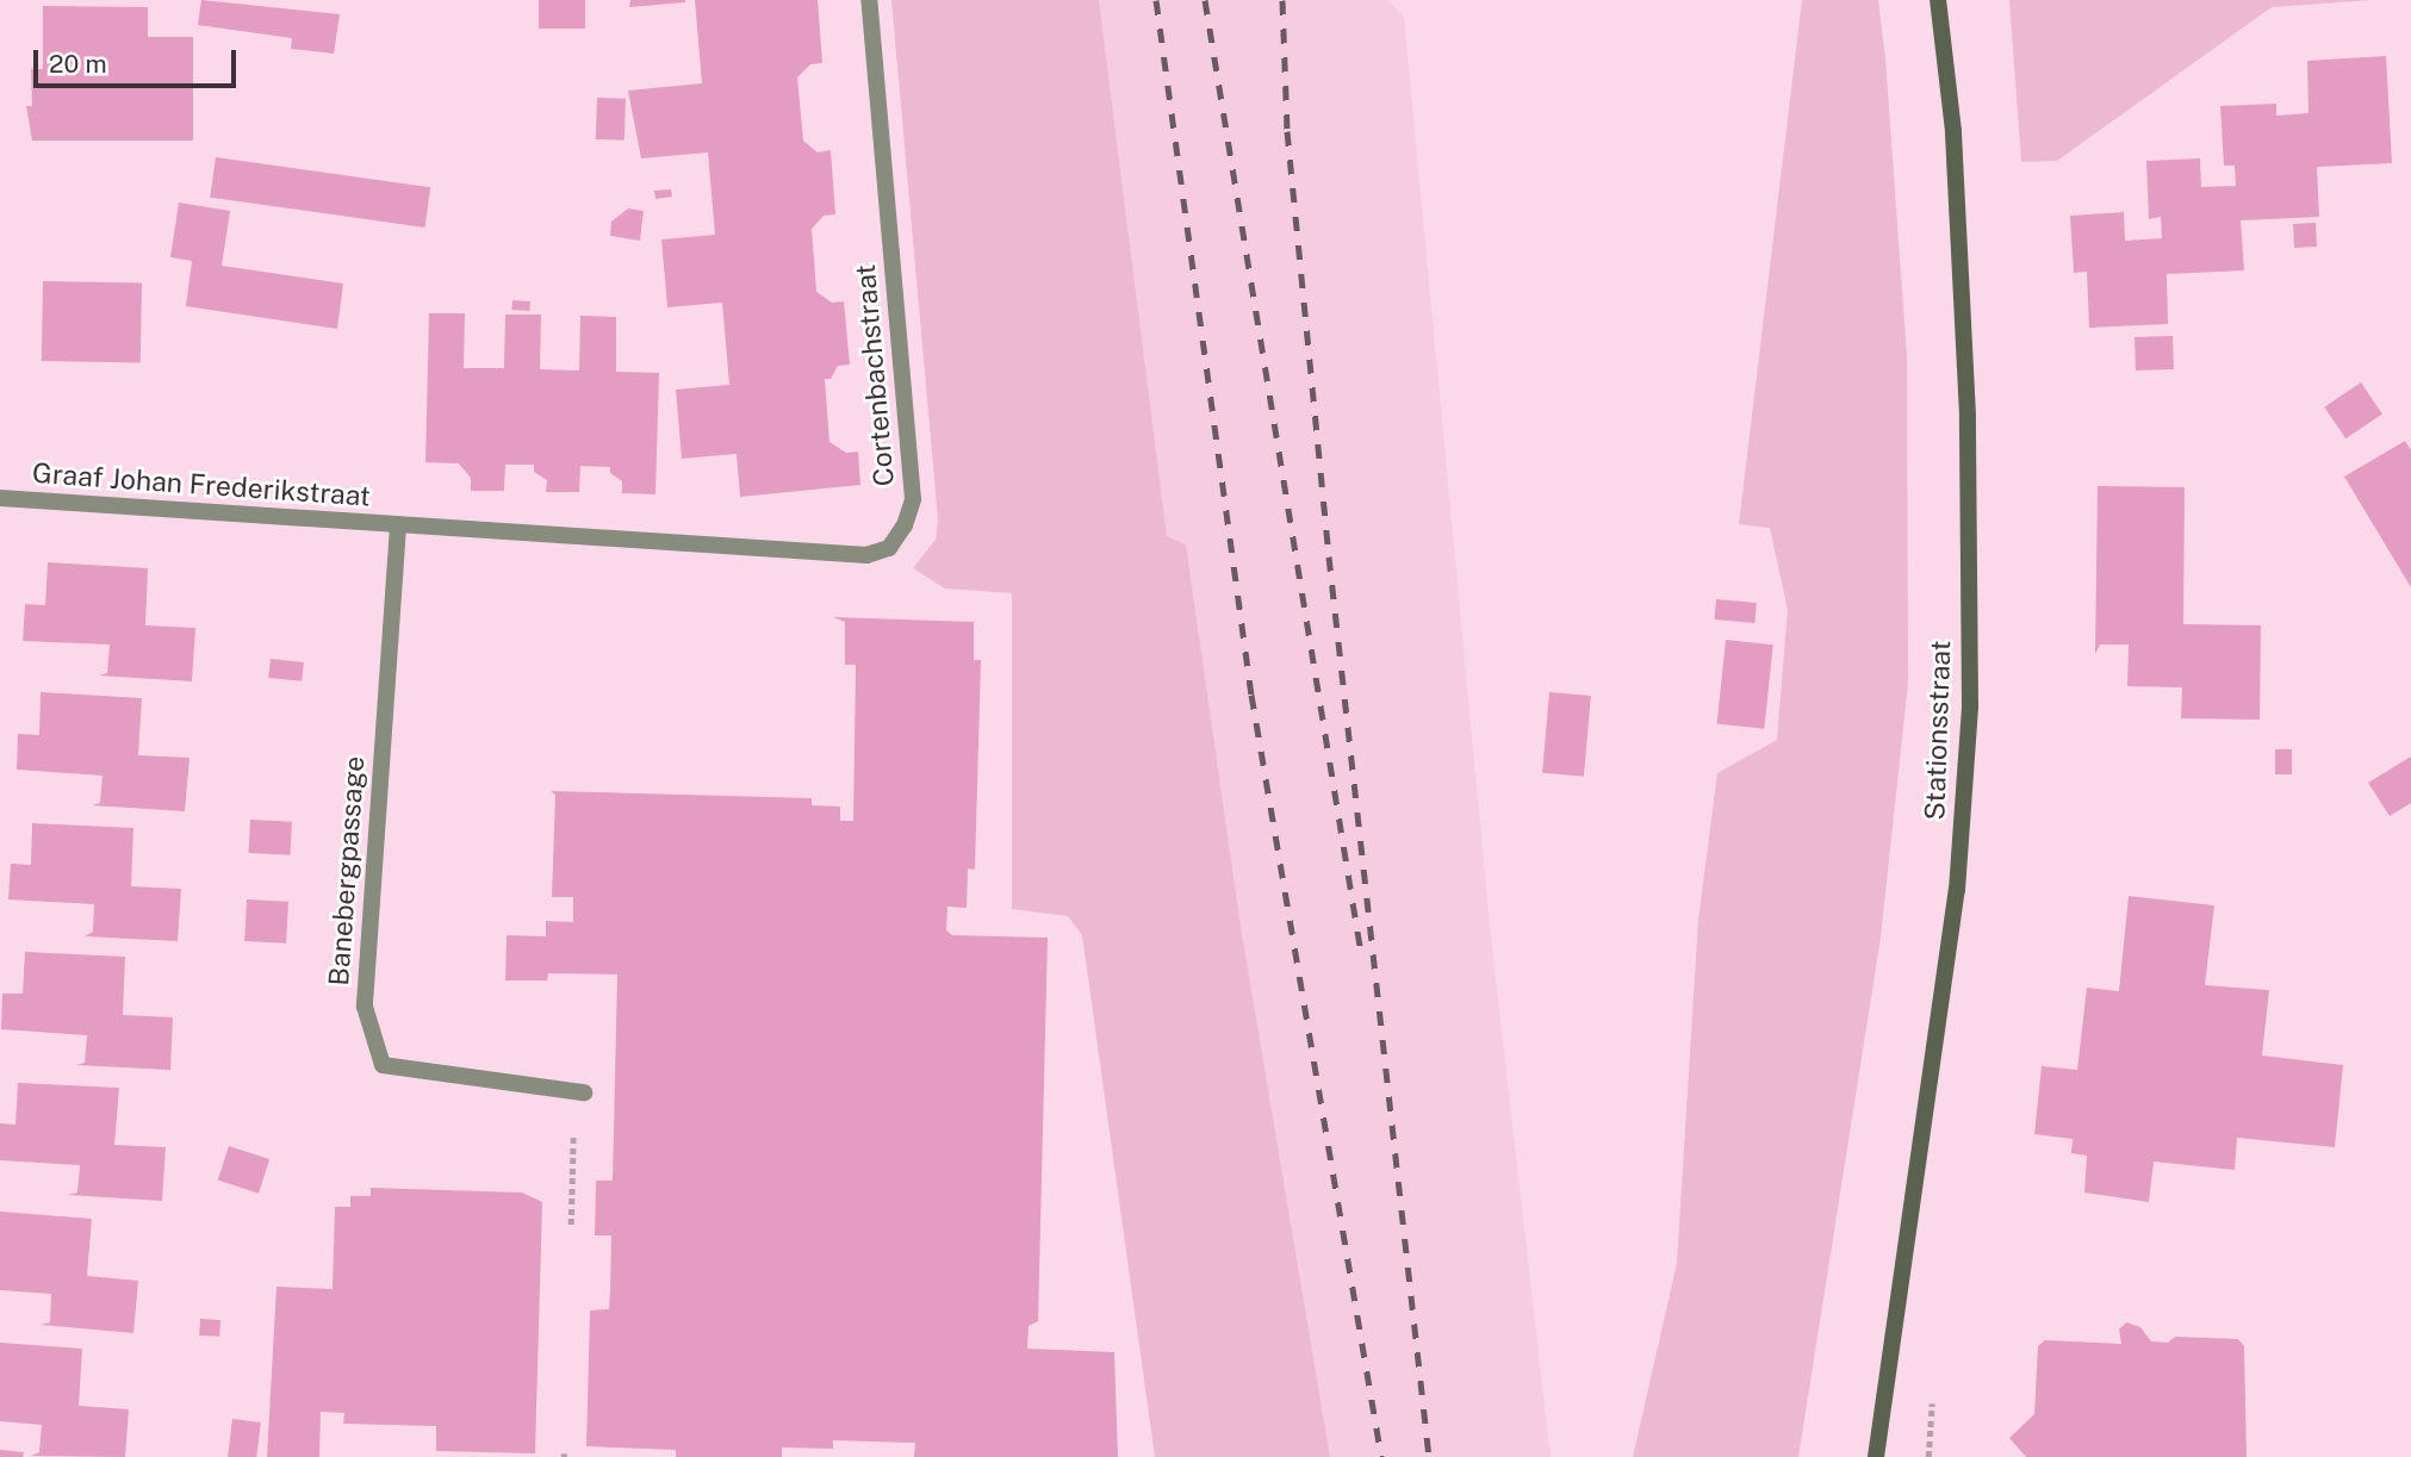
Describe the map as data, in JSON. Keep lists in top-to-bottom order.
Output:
{
  "streets": {
    "street": [
      "Cortenbachstraat",
      "Graaf Johan Frederikstraat",
      "Stationsstraat",
      "Banebergpassage"
    ]
  },
  "crossings": [
    ["Cortenbachstraat", "Graaf Johan Frederikstraat"],
    ["Cortenbachstraat", "Banebergpassage"],
    ["Graaf Johan Frederikstraat", "Banebergpassage"]
  ],
  "scale_bar": "20 m"
}
